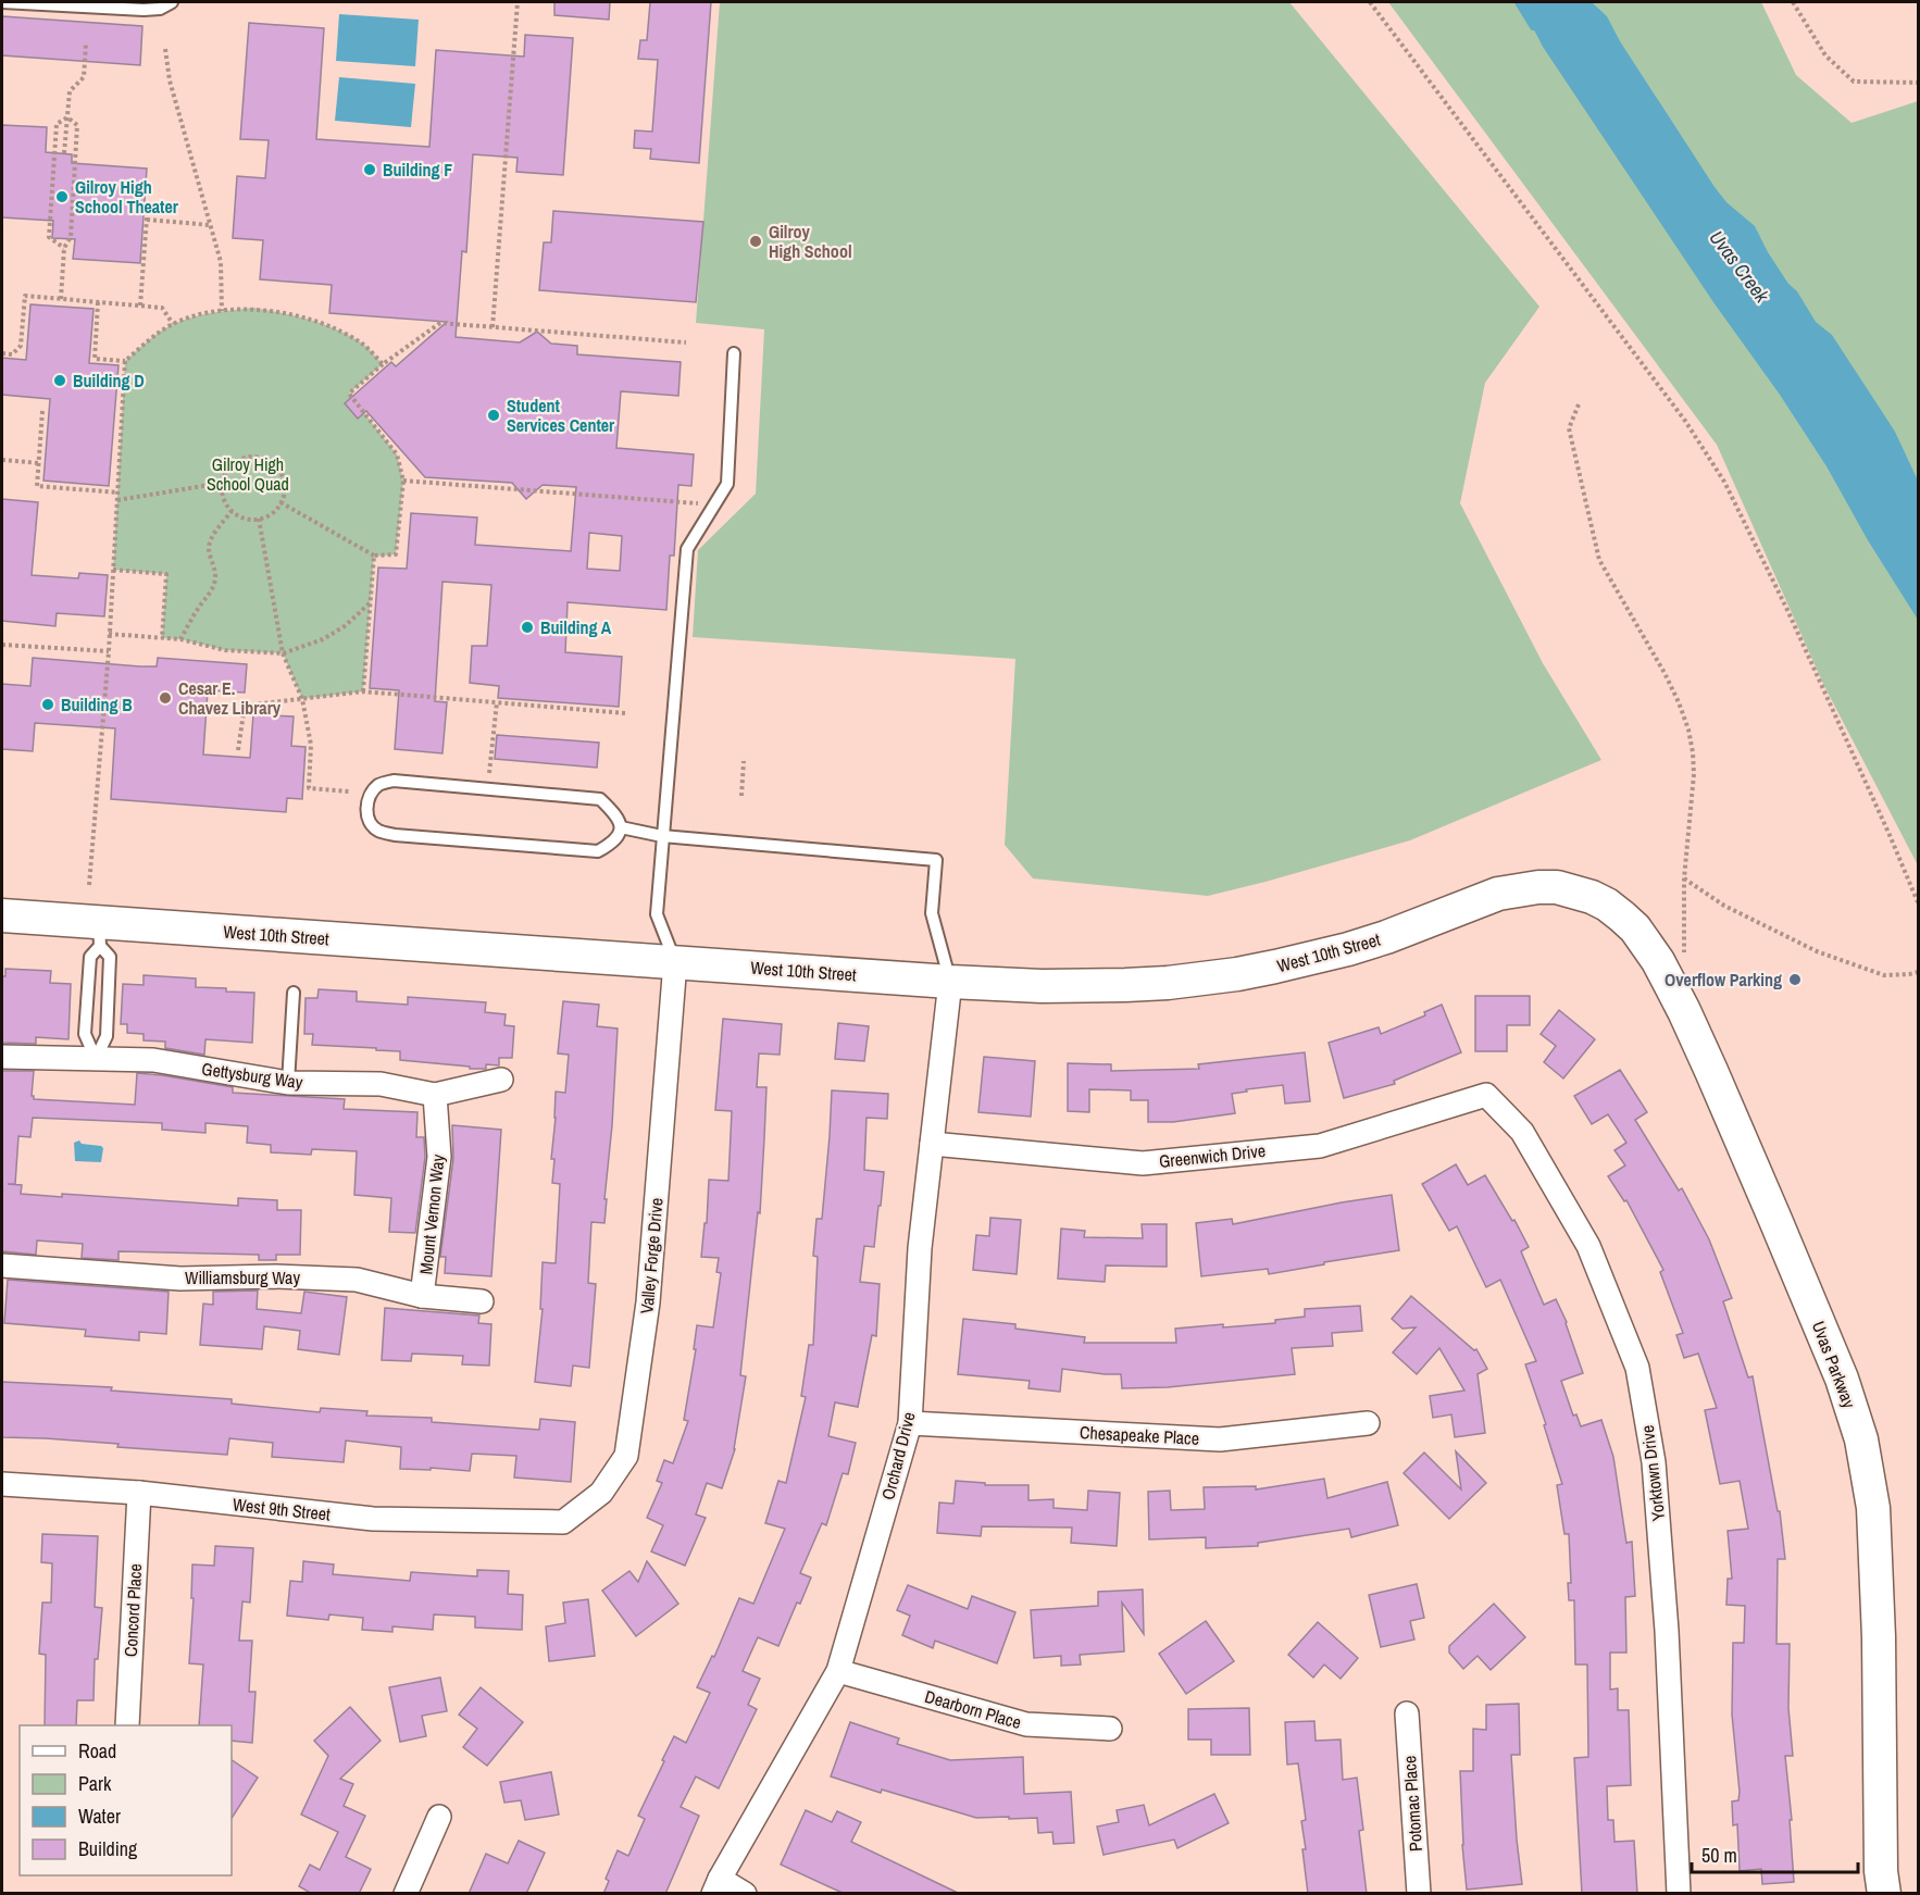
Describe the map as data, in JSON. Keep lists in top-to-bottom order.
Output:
{
  "streets": {
    "street": [
      "West 10th Street",
      "Gettysburg Way",
      "Greenwich Drive",
      "Mount Vernon Way",
      "Valley Forge Drive",
      "Williamsburg Way",
      "Uvas Parkway",
      "Chesapeake Place",
      "Orchard Drive",
      "Yorktown Drive",
      "West 9th Street",
      "Concord Place",
      "Dearborn Place",
      "Potomac Place"
    ]
  },
  "crossings": [
    ["West 10th Street", "Valley Forge Drive"],
    ["West 10th Street", "Uvas Parkway"],
    ["West 10th Street", "Orchard Drive"],
    ["Gettysburg Way", "Mount Vernon Way"],
    ["Greenwich Drive", "Orchard Drive"],
    ["Greenwich Drive", "Yorktown Drive"],
    ["Mount Vernon Way", "Williamsburg Way"],
    ["Valley Forge Drive", "West 9th Street"],
    ["Chesapeake Place", "Orchard Drive"],
    ["Orchard Drive", "Dearborn Place"],
    ["West 9th Street", "Concord Place"]
  ],
  "water": ["Uvas Creek"],
  "parks": ["Gilroy High School Quad"],
  "places": [
    "Building F",
    "Gilroy High School Theater",
    "Gilroy High School",
    "Building D",
    "Student Services Center",
    "Building A",
    "Cesar E. Chavez Library",
    "Building B",
    "Overflow Parking"
  ],
  "legend": [
    "Road",
    "Park",
    "Water",
    "Building"
  ],
  "scale_bar": "50 m"
}
